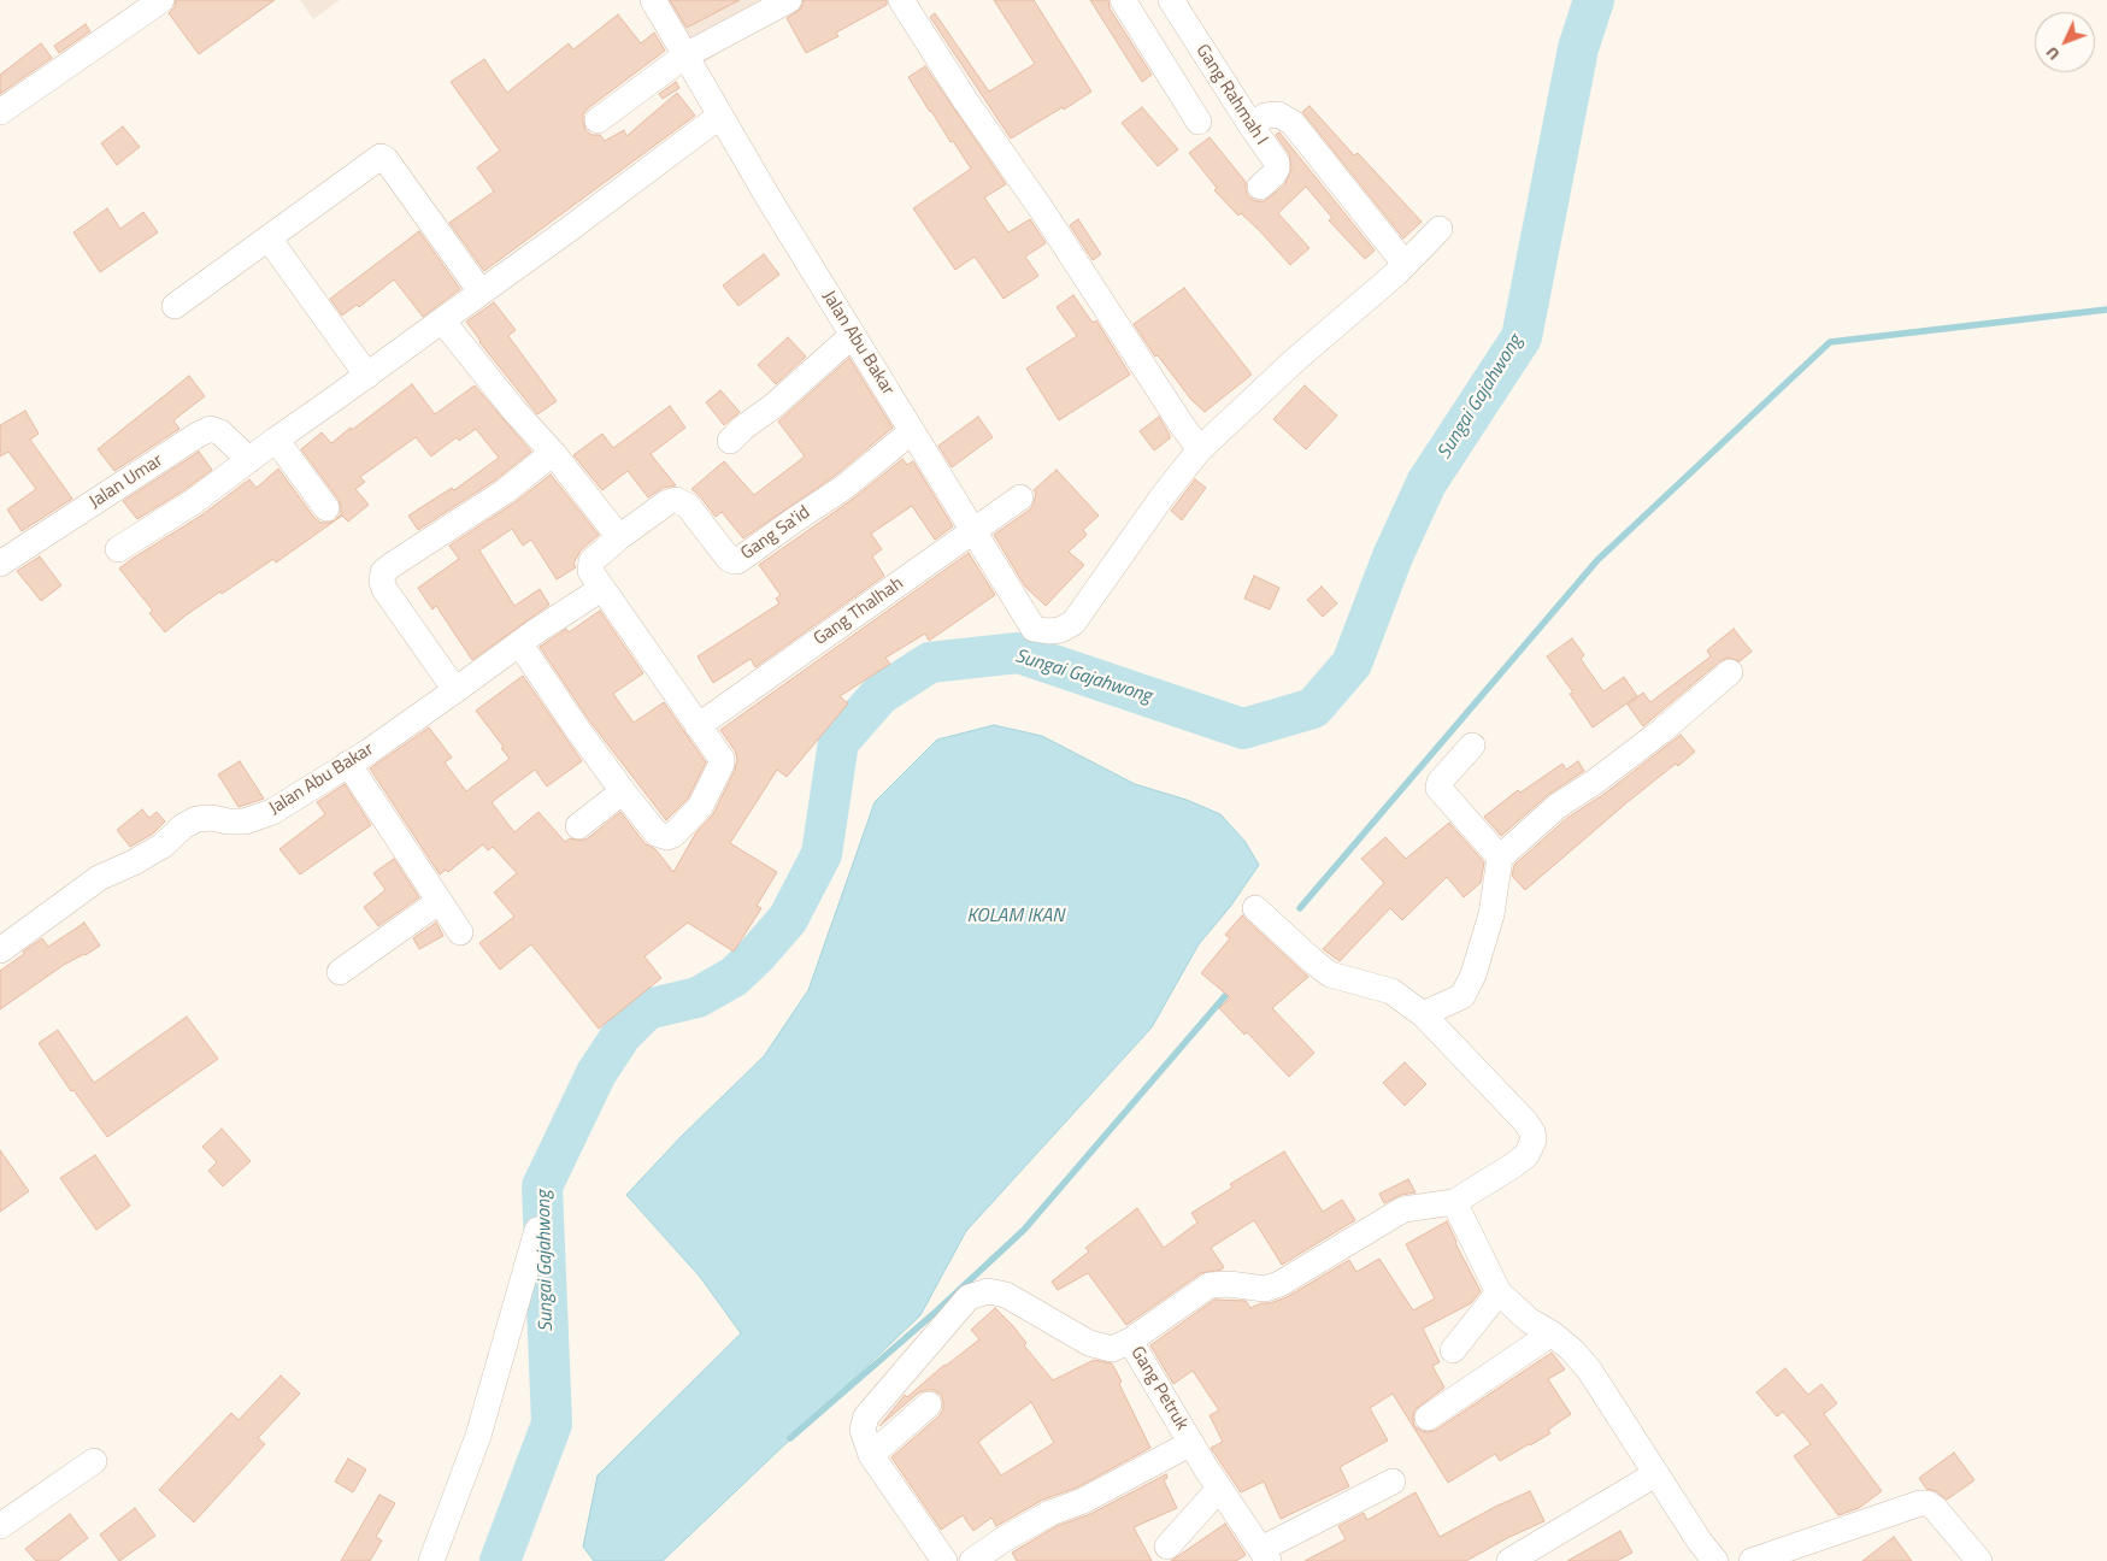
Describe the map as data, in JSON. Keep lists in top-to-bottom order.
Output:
{
  "streets": {
    "street": [
      "Gang Rahmah I",
      "Jalan Abu Bakar",
      "Jalan Umar",
      "Gang Sa'id",
      "Gang Thalhah",
      "Gang Petruk"
    ]
  },
  "crossings": [
    ["Jalan Abu Bakar", "Gang Sa'id"],
    ["Jalan Abu Bakar", "Gang Thalhah"]
  ],
  "water": ["Sungai Gajahwong", "KOLAM IKAN"],
  "north": "bottom left"
}
